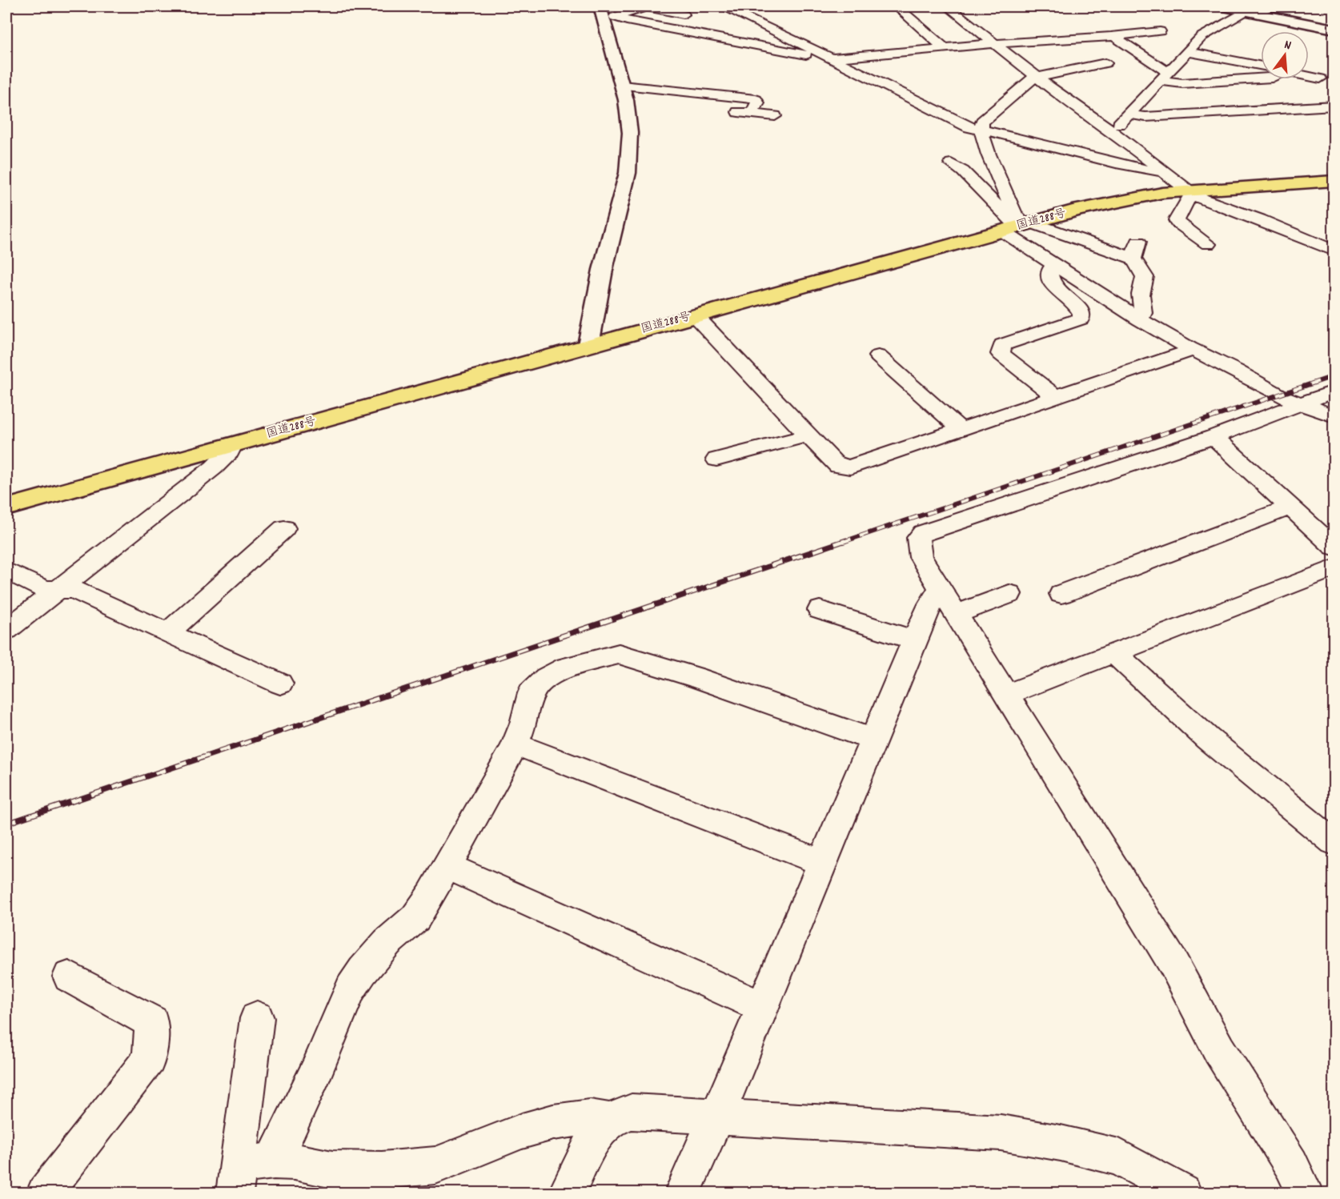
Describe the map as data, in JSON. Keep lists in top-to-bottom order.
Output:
{
  "streets": {
    "highway": ["国道288号"]
  },
  "north": "top"
}
